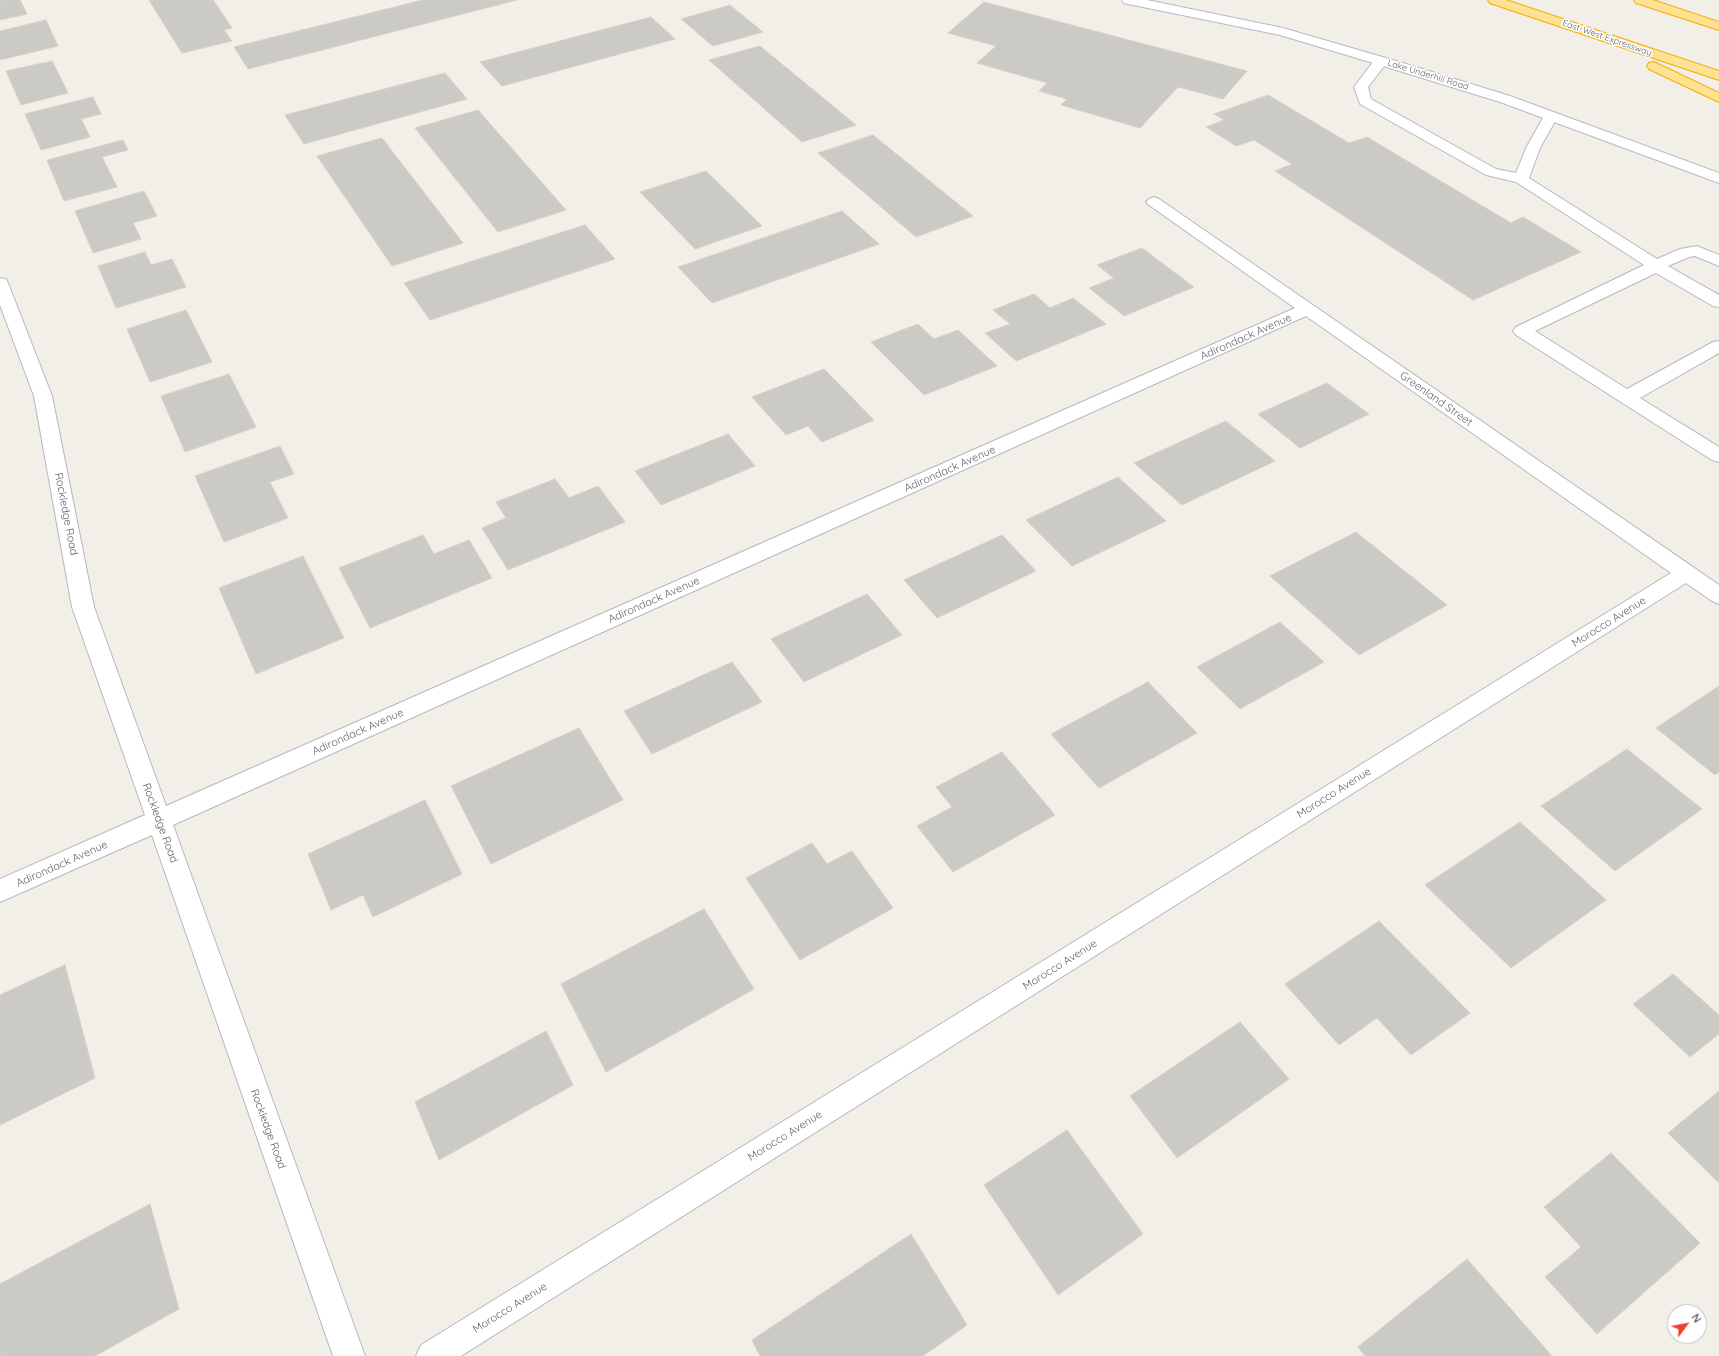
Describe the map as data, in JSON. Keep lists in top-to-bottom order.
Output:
{
  "streets": {
    "highway": ["East-West Expressway"],
    "street": [
      "Lake Underhill Road",
      "Adirondack Avenue",
      "Greenland Street",
      "Rockledge Road",
      "Morocco Avenue"
    ]
  },
  "crossings": [
    ["Adirondack Avenue", "Greenland Street"],
    ["Adirondack Avenue", "Rockledge Road"],
    ["Greenland Street", "Morocco Avenue"]
  ],
  "north": "top right"
}
